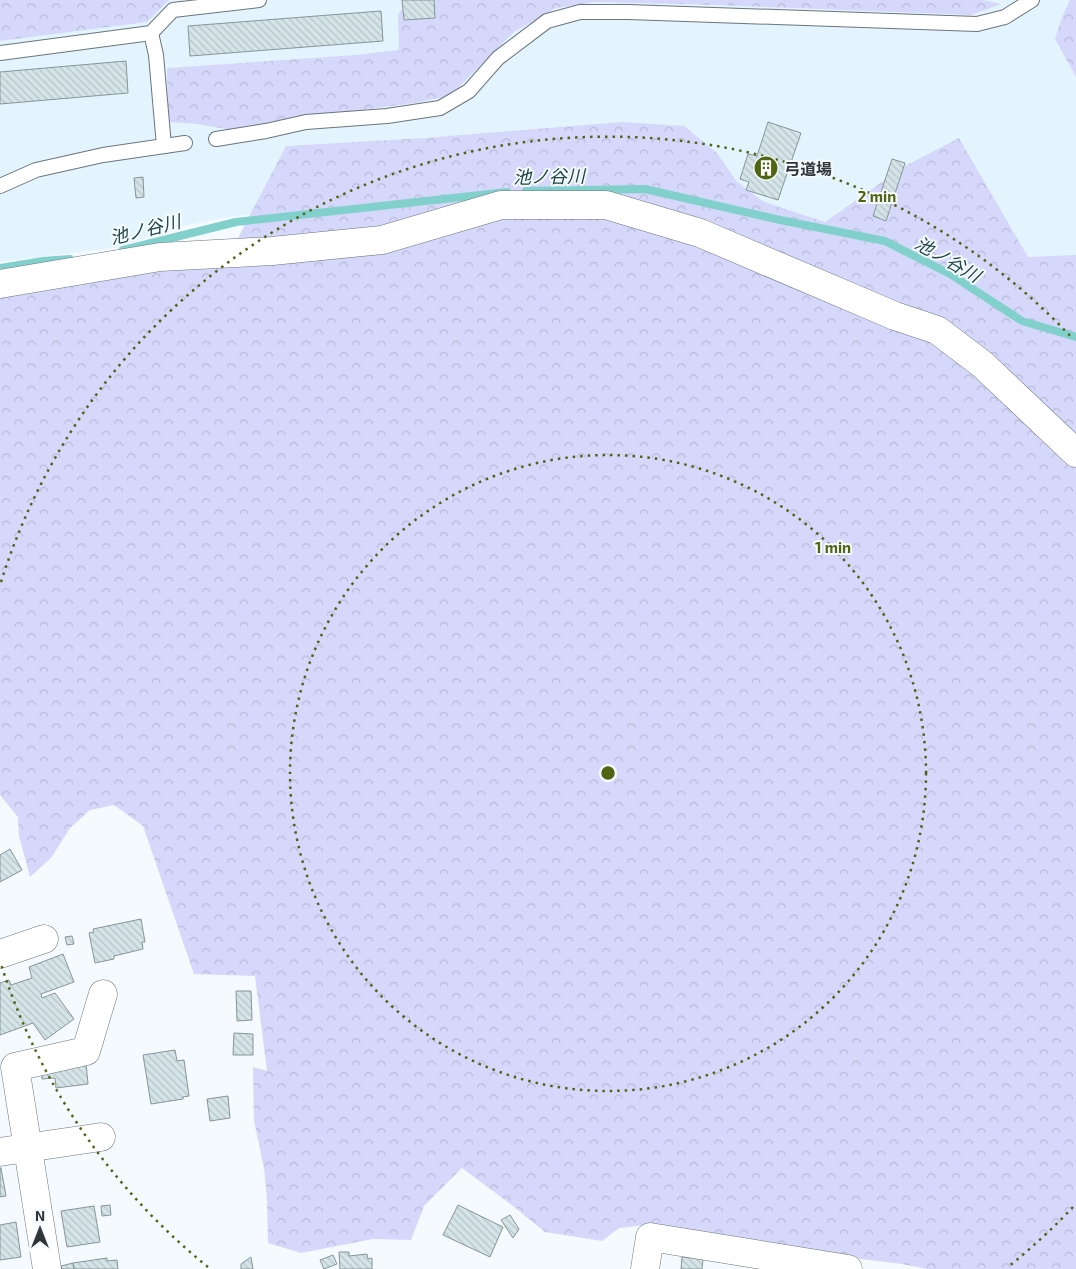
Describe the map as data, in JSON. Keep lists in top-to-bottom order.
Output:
{
  "water": ["池ノ谷川"],
  "places": {
    "building": ["弓道場"]
  },
  "north": "top",
  "rings": ["2 min", "1 min"]
}
